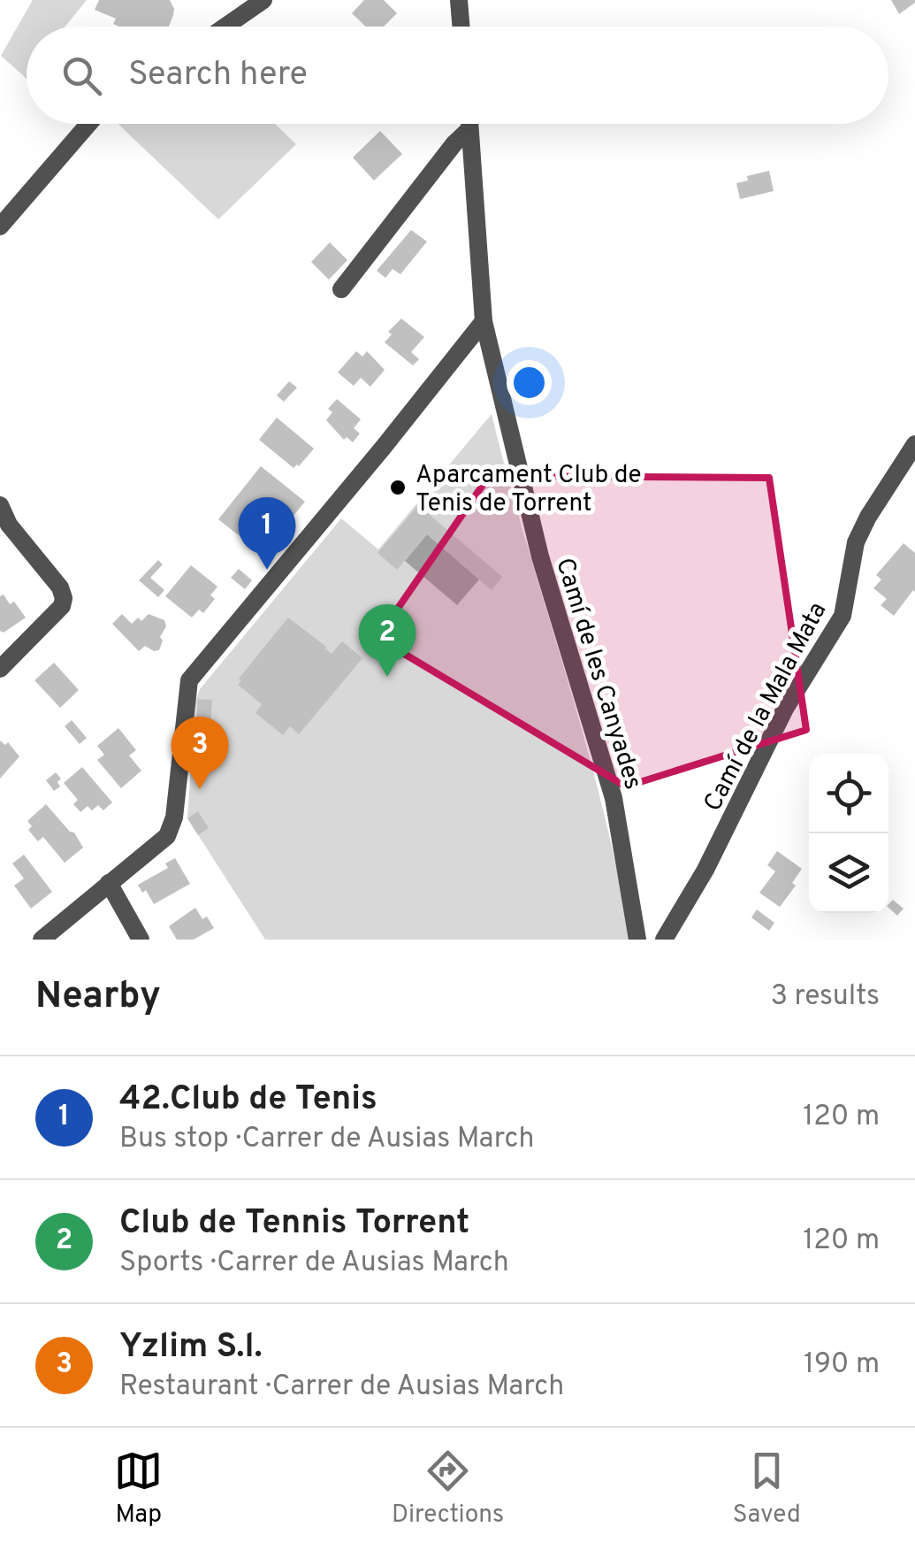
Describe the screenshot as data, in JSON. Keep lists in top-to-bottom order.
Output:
{
  "streets": {
    "street": ["Camí de les Canyades", "Camí de la Mala Mata"]
  },
  "places": ["Aparcament Club de Tenis de Torrent"],
  "page": {
    "search": "Search here",
    "pins": ["1", "2", "3"],
    "heading": ["Nearby", "3 results"],
    "list": [
      {
        "mark": "1",
        "name": "42.Club de Tenis",
        "note": "Bus stop · Carrer de Ausias March",
        "value": "120 m"
      },
      {
        "mark": "2",
        "name": "Club de Tennis Torrent",
        "note": "Sports · Carrer de Ausias March",
        "value": "120 m"
      },
      {
        "mark": "3",
        "name": "Yzlim S.l.",
        "note": "Restaurant · Carrer de Ausias March",
        "value": "190 m"
      }
    ],
    "nav": ["Map", "Directions", "Saved"]
  }
}
